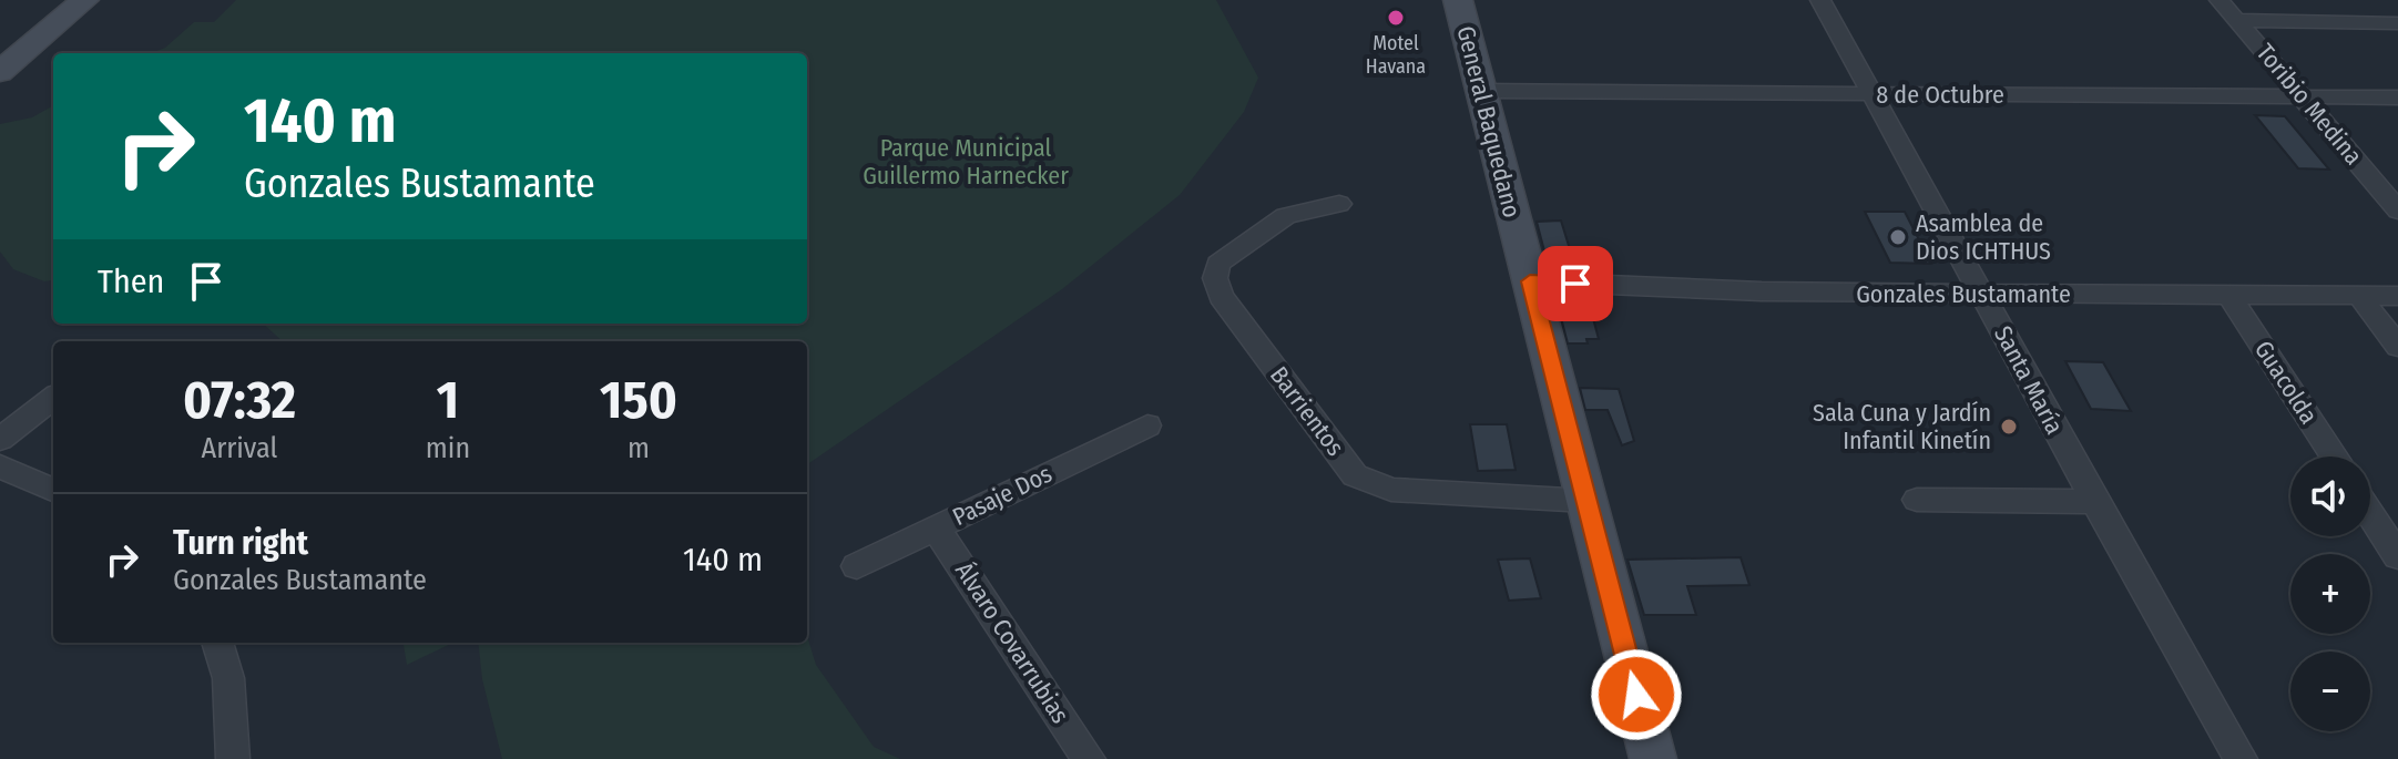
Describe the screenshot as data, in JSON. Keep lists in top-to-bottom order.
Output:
{
  "streets": {
    "street": [
      "8 de Octubre",
      "Toribio Medina",
      "General Baquedano",
      "Gonzales Bustamante",
      "Santa María",
      "Guacolda",
      "Barrientos",
      "Pasaje Dos",
      "Álvaro Covarrubias"
    ]
  },
  "crossings": [
    ["8 de Octubre", "Toribio Medina"],
    ["8 de Octubre", "General Baquedano"],
    ["8 de Octubre", "Santa María"],
    ["General Baquedano", "Gonzales Bustamante"],
    ["General Baquedano", "Barrientos"],
    ["Gonzales Bustamante", "Santa María"],
    ["Gonzales Bustamante", "Guacolda"],
    ["Pasaje Dos", "Álvaro Covarrubias"]
  ],
  "parks": ["Parque Municipal Guillermo Harnecker"],
  "places": ["Motel Havana", "Asamblea de Dios ICHTHUS", "Sala Cuna y Jardín Infantil Kinetín"],
  "page": {
    "turn": ["140 m", "Gonzales Bustamante"],
    "then": "Then",
    "eta": [
      "07:32",
      "Arrival",
      "1",
      "min",
      "150",
      "m"
    ],
    "map_buttons": ["+", "−"],
    "list": [
      {
        "name": "Turn right",
        "note": "Gonzales Bustamante",
        "value": "140 m"
      }
    ]
  }
}
